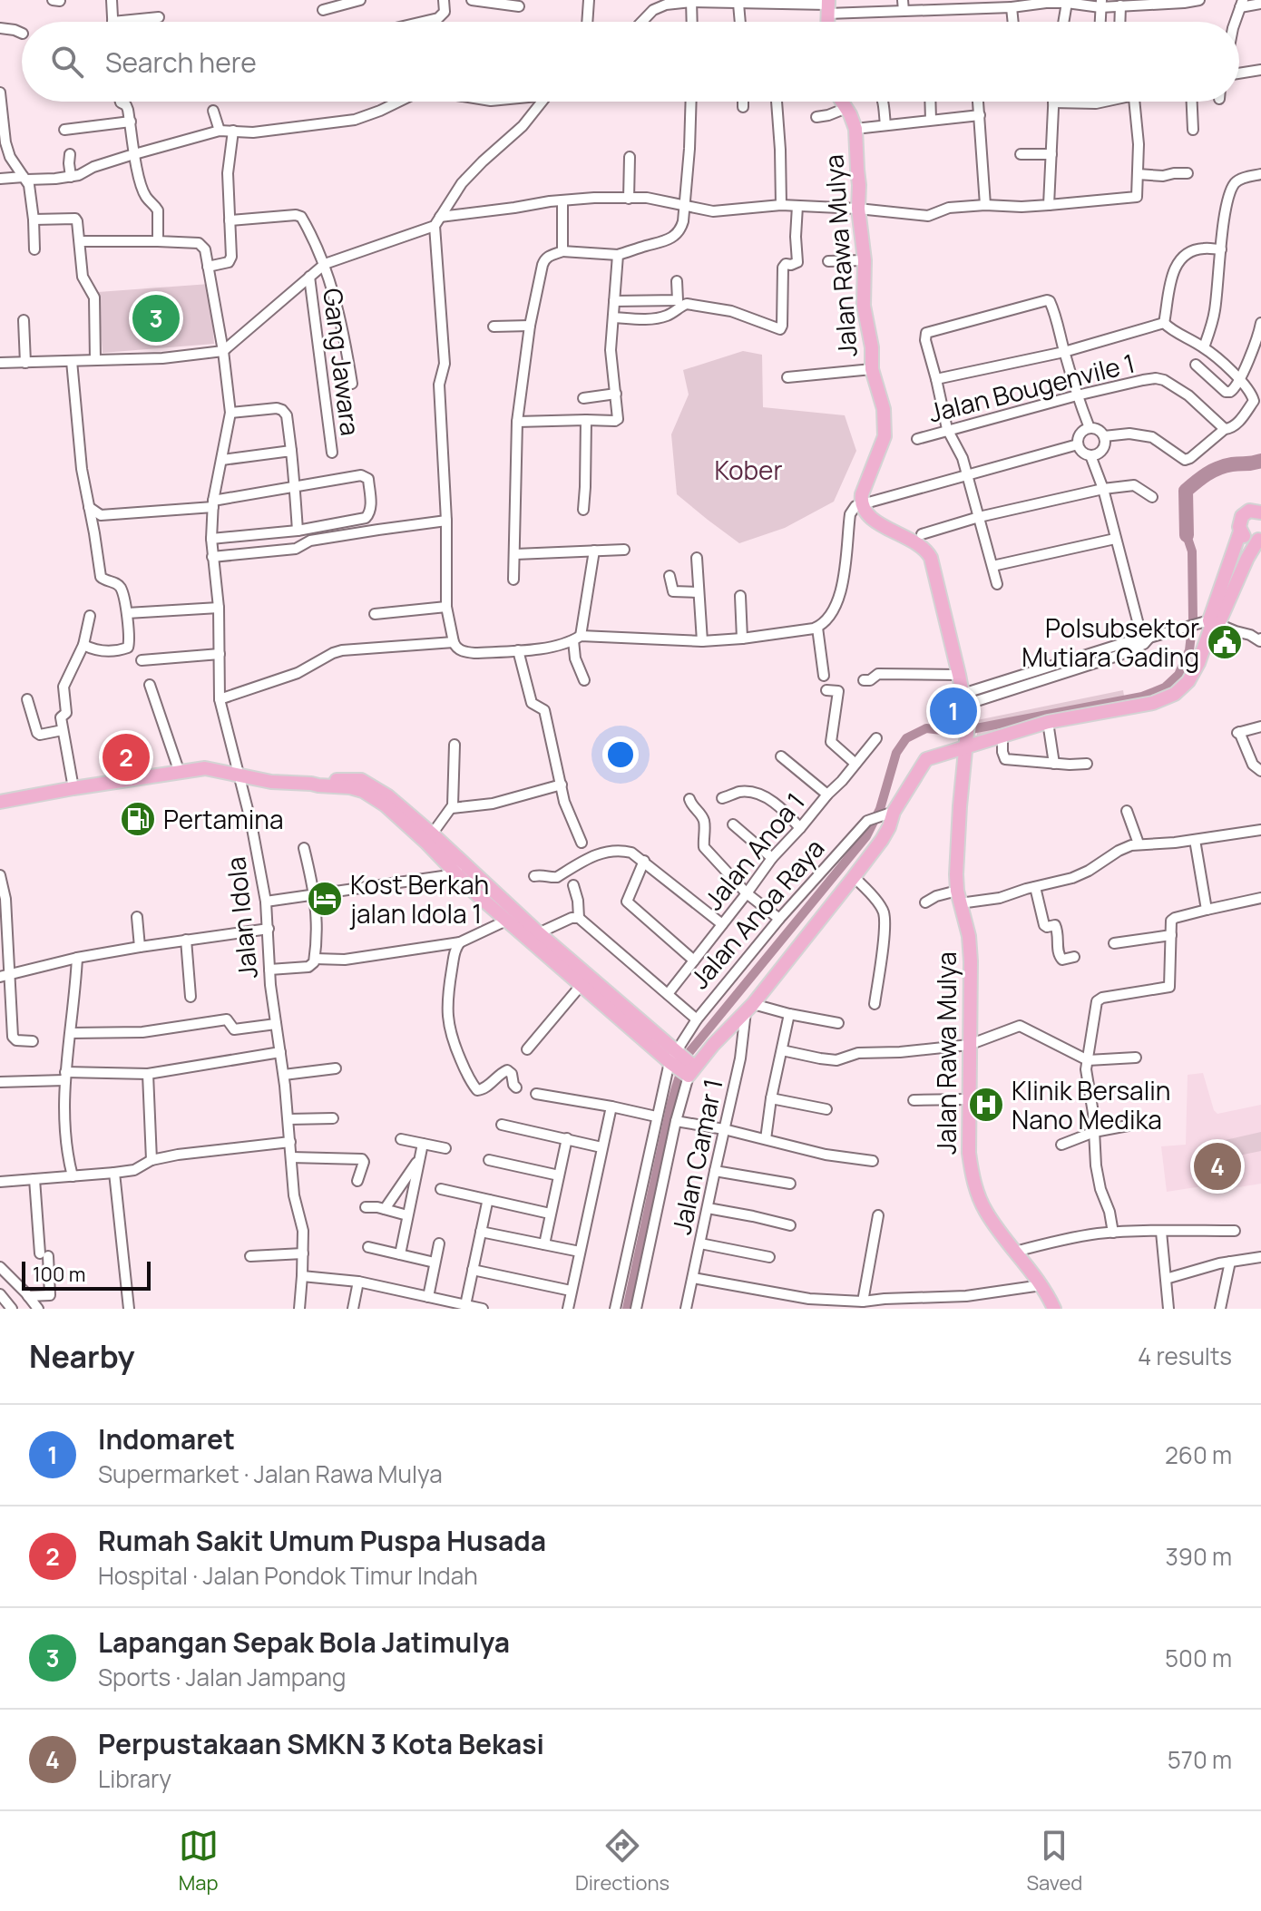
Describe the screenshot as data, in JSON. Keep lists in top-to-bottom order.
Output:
{
  "streets": {
    "main road": ["Jalan Rawa Mulya", "Jalan Anoa Raya"],
    "street": [
      "Gang Jawara",
      "Jalan Bougenvile 1",
      "Jalan Anoa 1",
      "Jalan Idola",
      "Jalan Camar 1"
    ]
  },
  "crossings": [
    ["Jalan Rawa Mulya", "Jalan Anoa Raya"],
    ["Jalan Anoa Raya", "Jalan Camar 1"]
  ],
  "parks": ["Kober"],
  "places": {
    "public building": ["Polsubsektor Mutiara Gading"],
    "fuel station": ["Pertamina"],
    "hotel": ["Kost Berkah jalan Idola 1"],
    "hospital": ["Klinik Bersalin Nano Medika"]
  },
  "scale_bar": "100 m",
  "page": {
    "search": "Search here",
    "pins": [
      "3",
      "1",
      "2",
      "4"
    ],
    "scale": "100 m",
    "heading": ["Nearby", "4 results"],
    "list": [
      {
        "mark": "1",
        "name": "Indomaret",
        "note": "Supermarket · Jalan Rawa Mulya",
        "value": "260 m"
      },
      {
        "mark": "2",
        "name": "Rumah Sakit Umum Puspa Husada",
        "note": "Hospital · Jalan Pondok Timur Indah",
        "value": "390 m"
      },
      {
        "mark": "3",
        "name": "Lapangan Sepak Bola Jatimulya",
        "note": "Sports · Jalan Jampang",
        "value": "500 m"
      },
      {
        "mark": "4",
        "name": "Perpustakaan SMKN 3 Kota Bekasi",
        "note": "Library",
        "value": "570 m"
      }
    ],
    "nav": ["Map", "Directions", "Saved"]
  }
}
